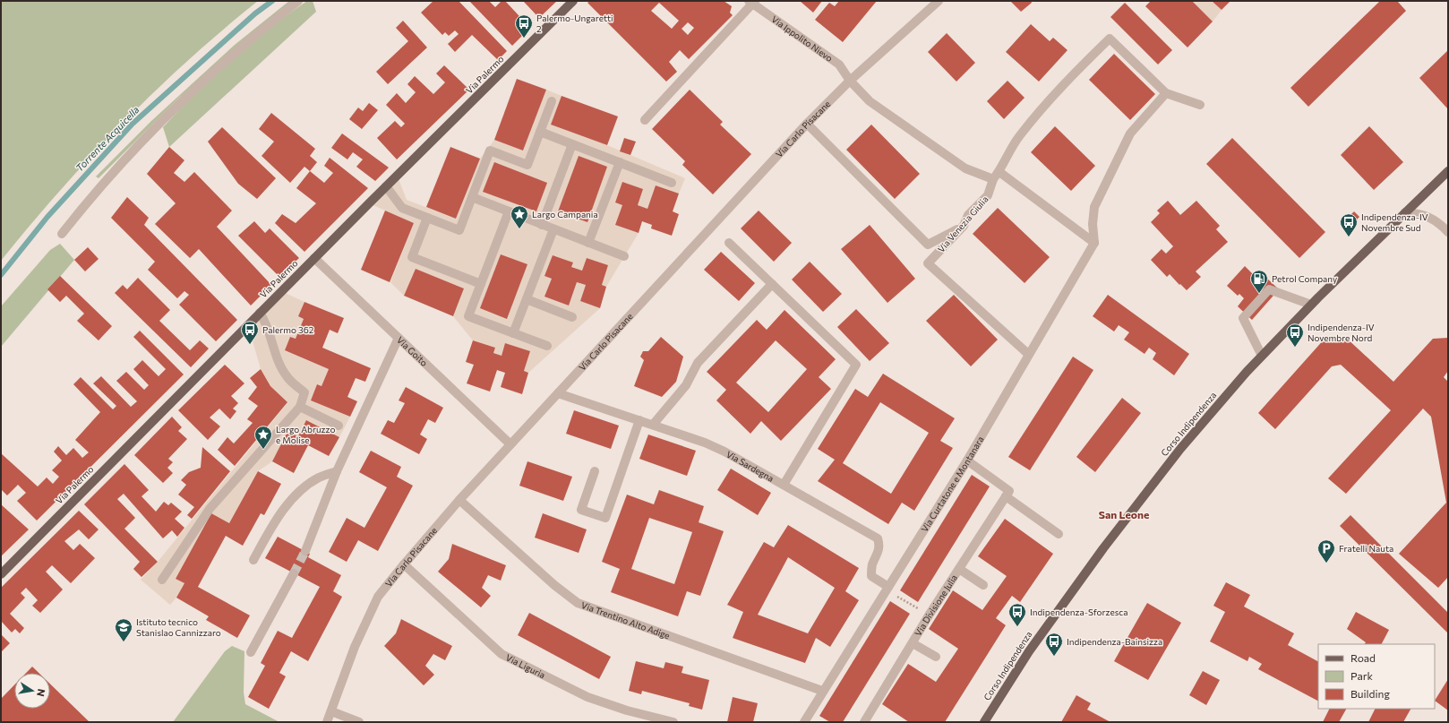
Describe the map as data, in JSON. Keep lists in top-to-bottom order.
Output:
{
  "streets": {
    "main road": ["Via Palermo", "Corso Indipendenza"],
    "street": [
      "Via Ippolito Nievo",
      "Via Carlo Pisacane",
      "Via Venezia Giulia",
      "Via Goito",
      "Via Sardegna",
      "Via Curtatone e Montanara",
      "Via Divisione Julia",
      "Via Trentino Alto Adige",
      "Via Liguria"
    ]
  },
  "crossings": [
    ["Via Ippolito Nievo", "Via Carlo Pisacane"],
    ["Via Palermo", "Via Goito"],
    ["Via Carlo Pisacane", "Via Goito"],
    ["Via Carlo Pisacane", "Via Sardegna"],
    ["Via Carlo Pisacane", "Via Trentino Alto Adige"],
    ["Via Carlo Pisacane", "Via Liguria"],
    ["Via Venezia Giulia", "Via Curtatone e Montanara"],
    ["Via Sardegna", "Via Curtatone e Montanara"],
    ["Via Curtatone e Montanara", "Via Trentino Alto Adige"]
  ],
  "districts": ["San Leone"],
  "water": ["Torrente Acquicella"],
  "places": {
    "bus stop": [
      "Palermo-Ungaretti 2",
      "Indipendenza-IV Novembre Sud",
      "Palermo 362",
      "Indipendenza-IV Novembre Nord",
      "Indipendenza-Sforzesca",
      "Indipendenza-Bainsizza"
    ],
    "place": ["Largo Campania", "Largo Abruzzo e Molise"],
    "fuel station": ["Petrol Company"],
    "parking": ["Fratelli Nauta"],
    "school or university": ["Istituto tecnico Stanislao Cannizzaro"]
  },
  "legend": ["Road", "Park", "Building"],
  "north": "right"
}
